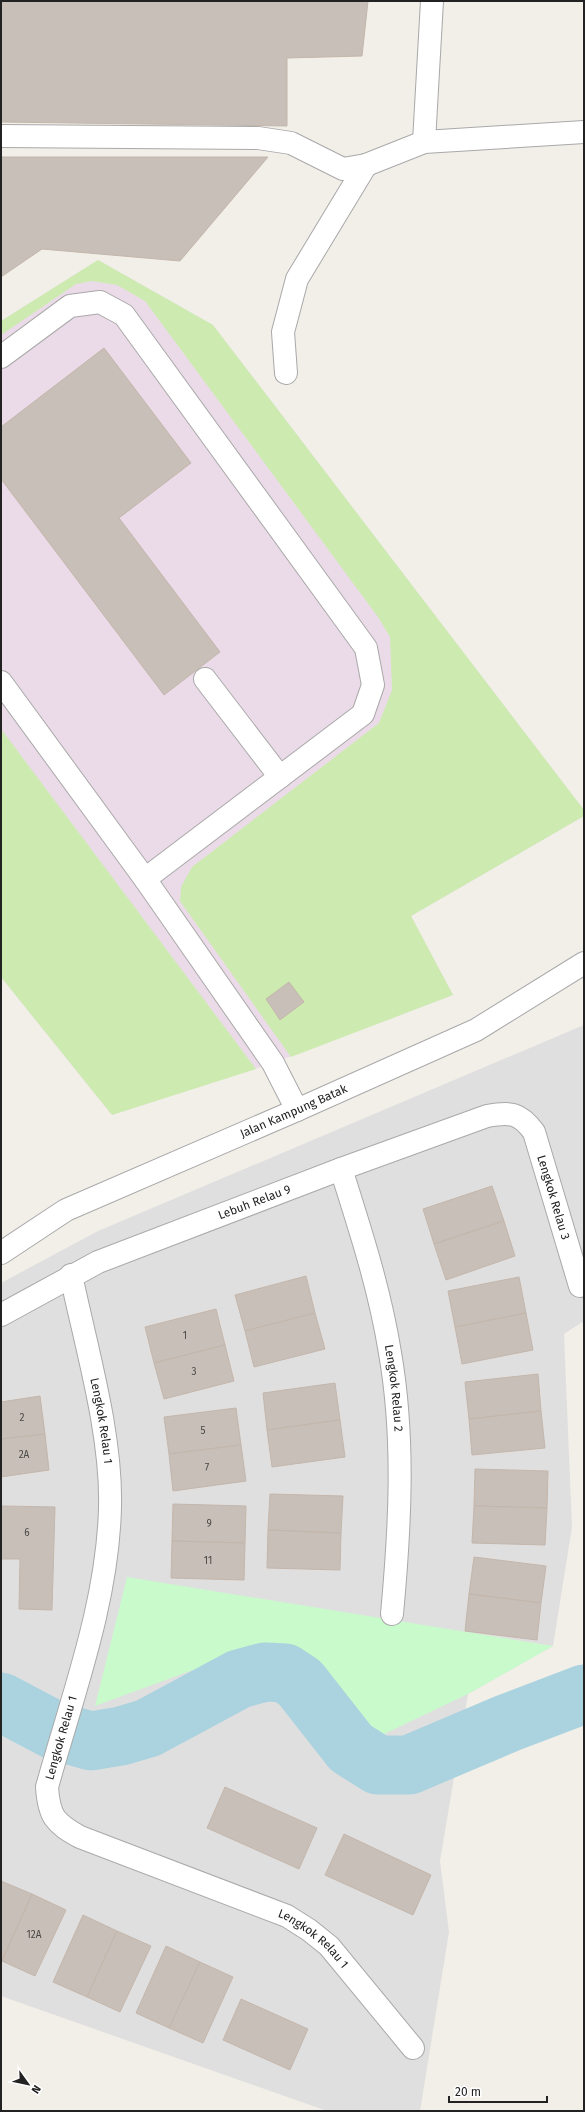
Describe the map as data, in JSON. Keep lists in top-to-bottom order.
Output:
{
  "streets": {
    "street": [
      "Jalan Kampung Batak",
      "Lengkok Relau 3",
      "Lebuh Relau 9",
      "Lengkok Relau 2",
      "Lengkok Relau 1"
    ]
  },
  "crossings": [
    ["Lengkok Relau 3", "Lebuh Relau 9"],
    ["Lebuh Relau 9", "Lengkok Relau 2"],
    ["Lebuh Relau 9", "Lengkok Relau 1"]
  ],
  "house_numbers": [
    "1",
    "3",
    "2",
    "5",
    "2A",
    "7",
    "9",
    "6",
    "11",
    "12A"
  ],
  "scale_bar": "20 m",
  "north": "bottom right"
}
